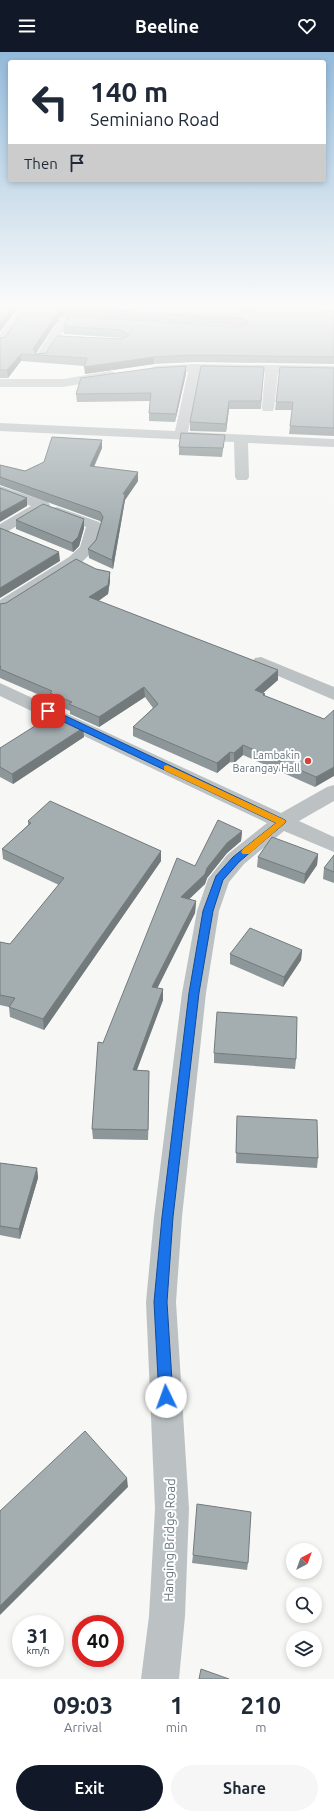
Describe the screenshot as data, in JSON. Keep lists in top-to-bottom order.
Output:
{
  "streets": {
    "street": ["Hanging Bridge Road"]
  },
  "places": ["Lambakin Barangay Hall"],
  "north": "top right",
  "page": {
    "header": "Beeline",
    "turn": ["140 m", "Seminiano Road"],
    "then": "Then",
    "speed": "31 km/h",
    "limit": "40",
    "eta": [
      "09:03",
      "Arrival",
      "1",
      "min",
      "210",
      "m"
    ],
    "buttons": ["Exit", "Share"]
  }
}
